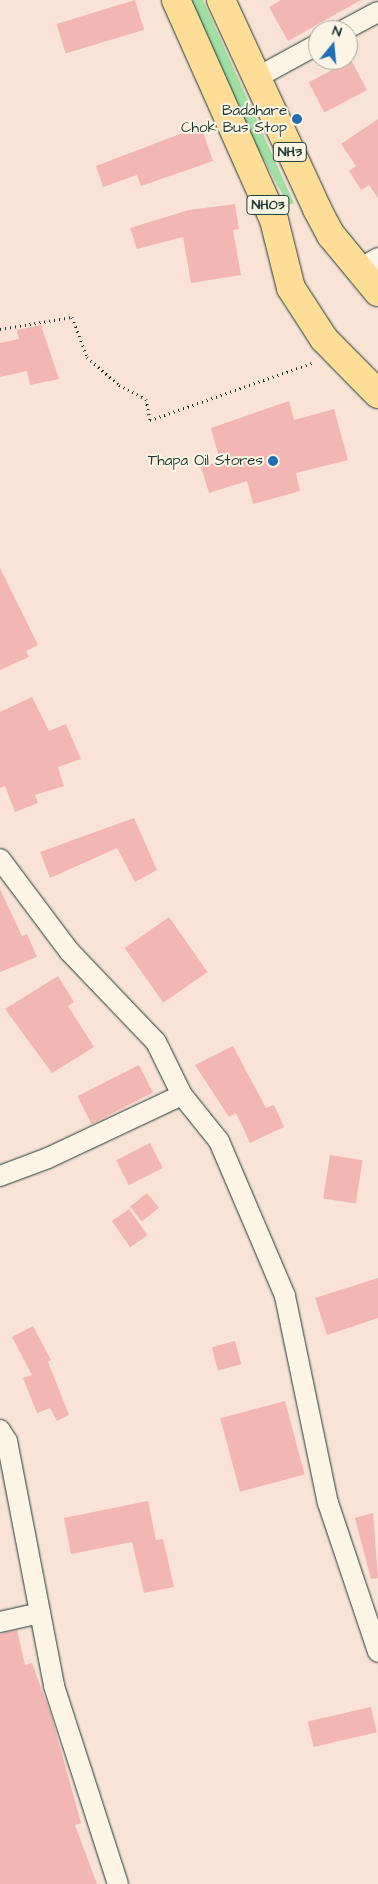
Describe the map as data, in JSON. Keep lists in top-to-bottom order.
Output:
{
  "streets": {
    "highway": ["NH3", "NH03"]
  },
  "places": ["Badahare Chok Bus Stop", "Thapa Oil Stores"],
  "north": "top"
}
